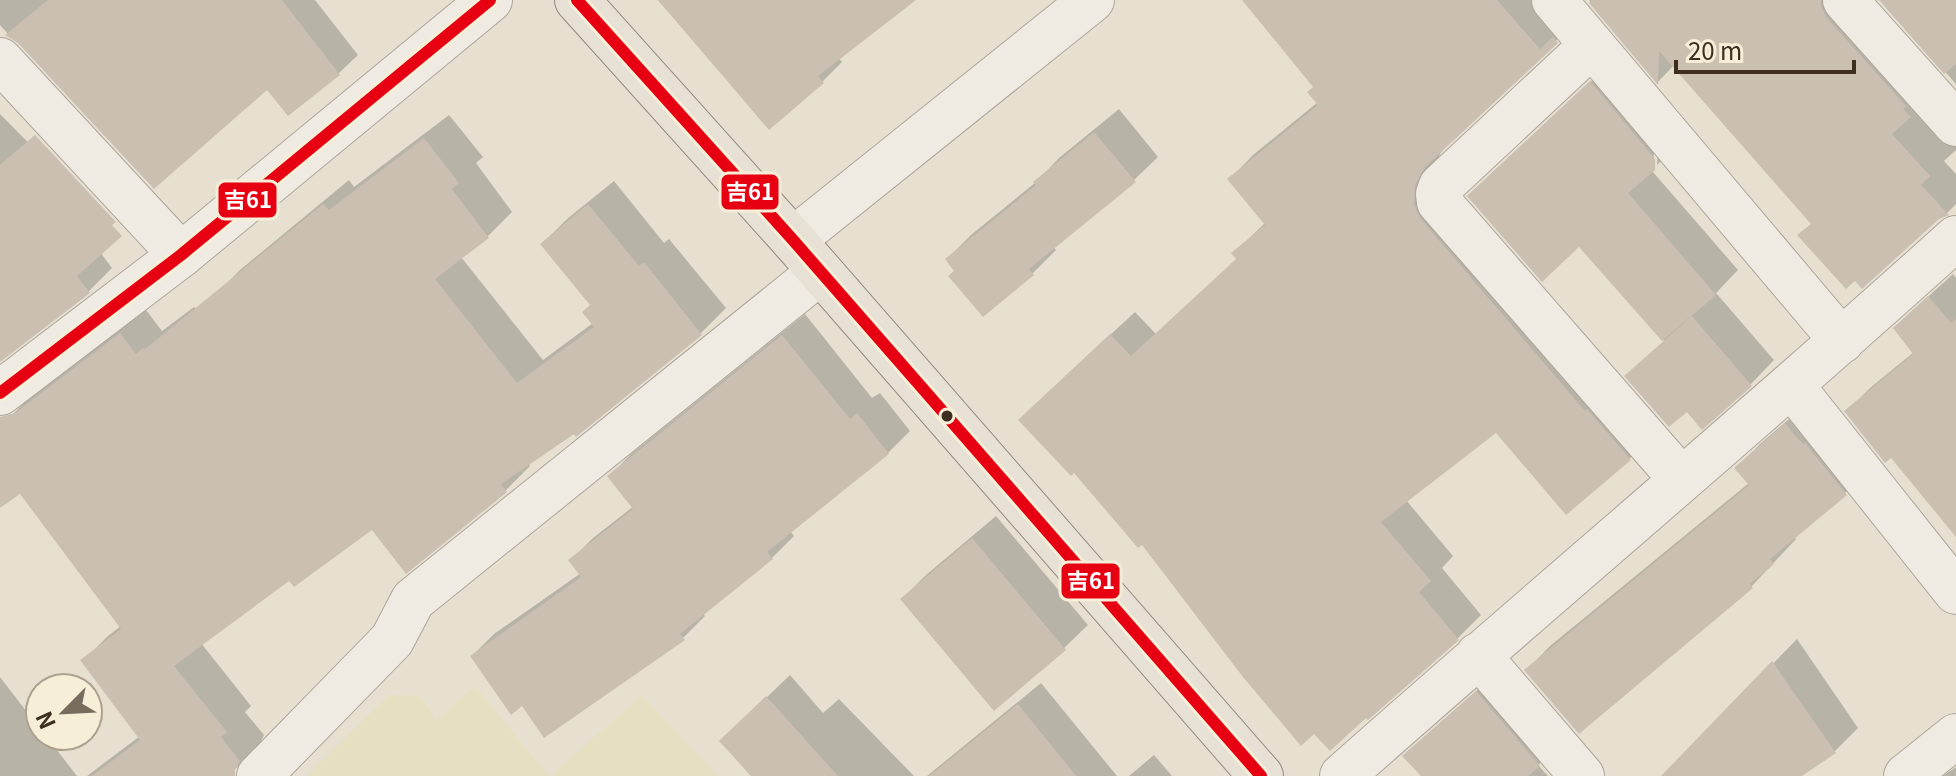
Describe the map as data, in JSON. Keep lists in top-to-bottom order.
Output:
{
  "lines": ["transit line 吉61"],
  "scale_bar": "20 m",
  "north": "bottom left"
}
